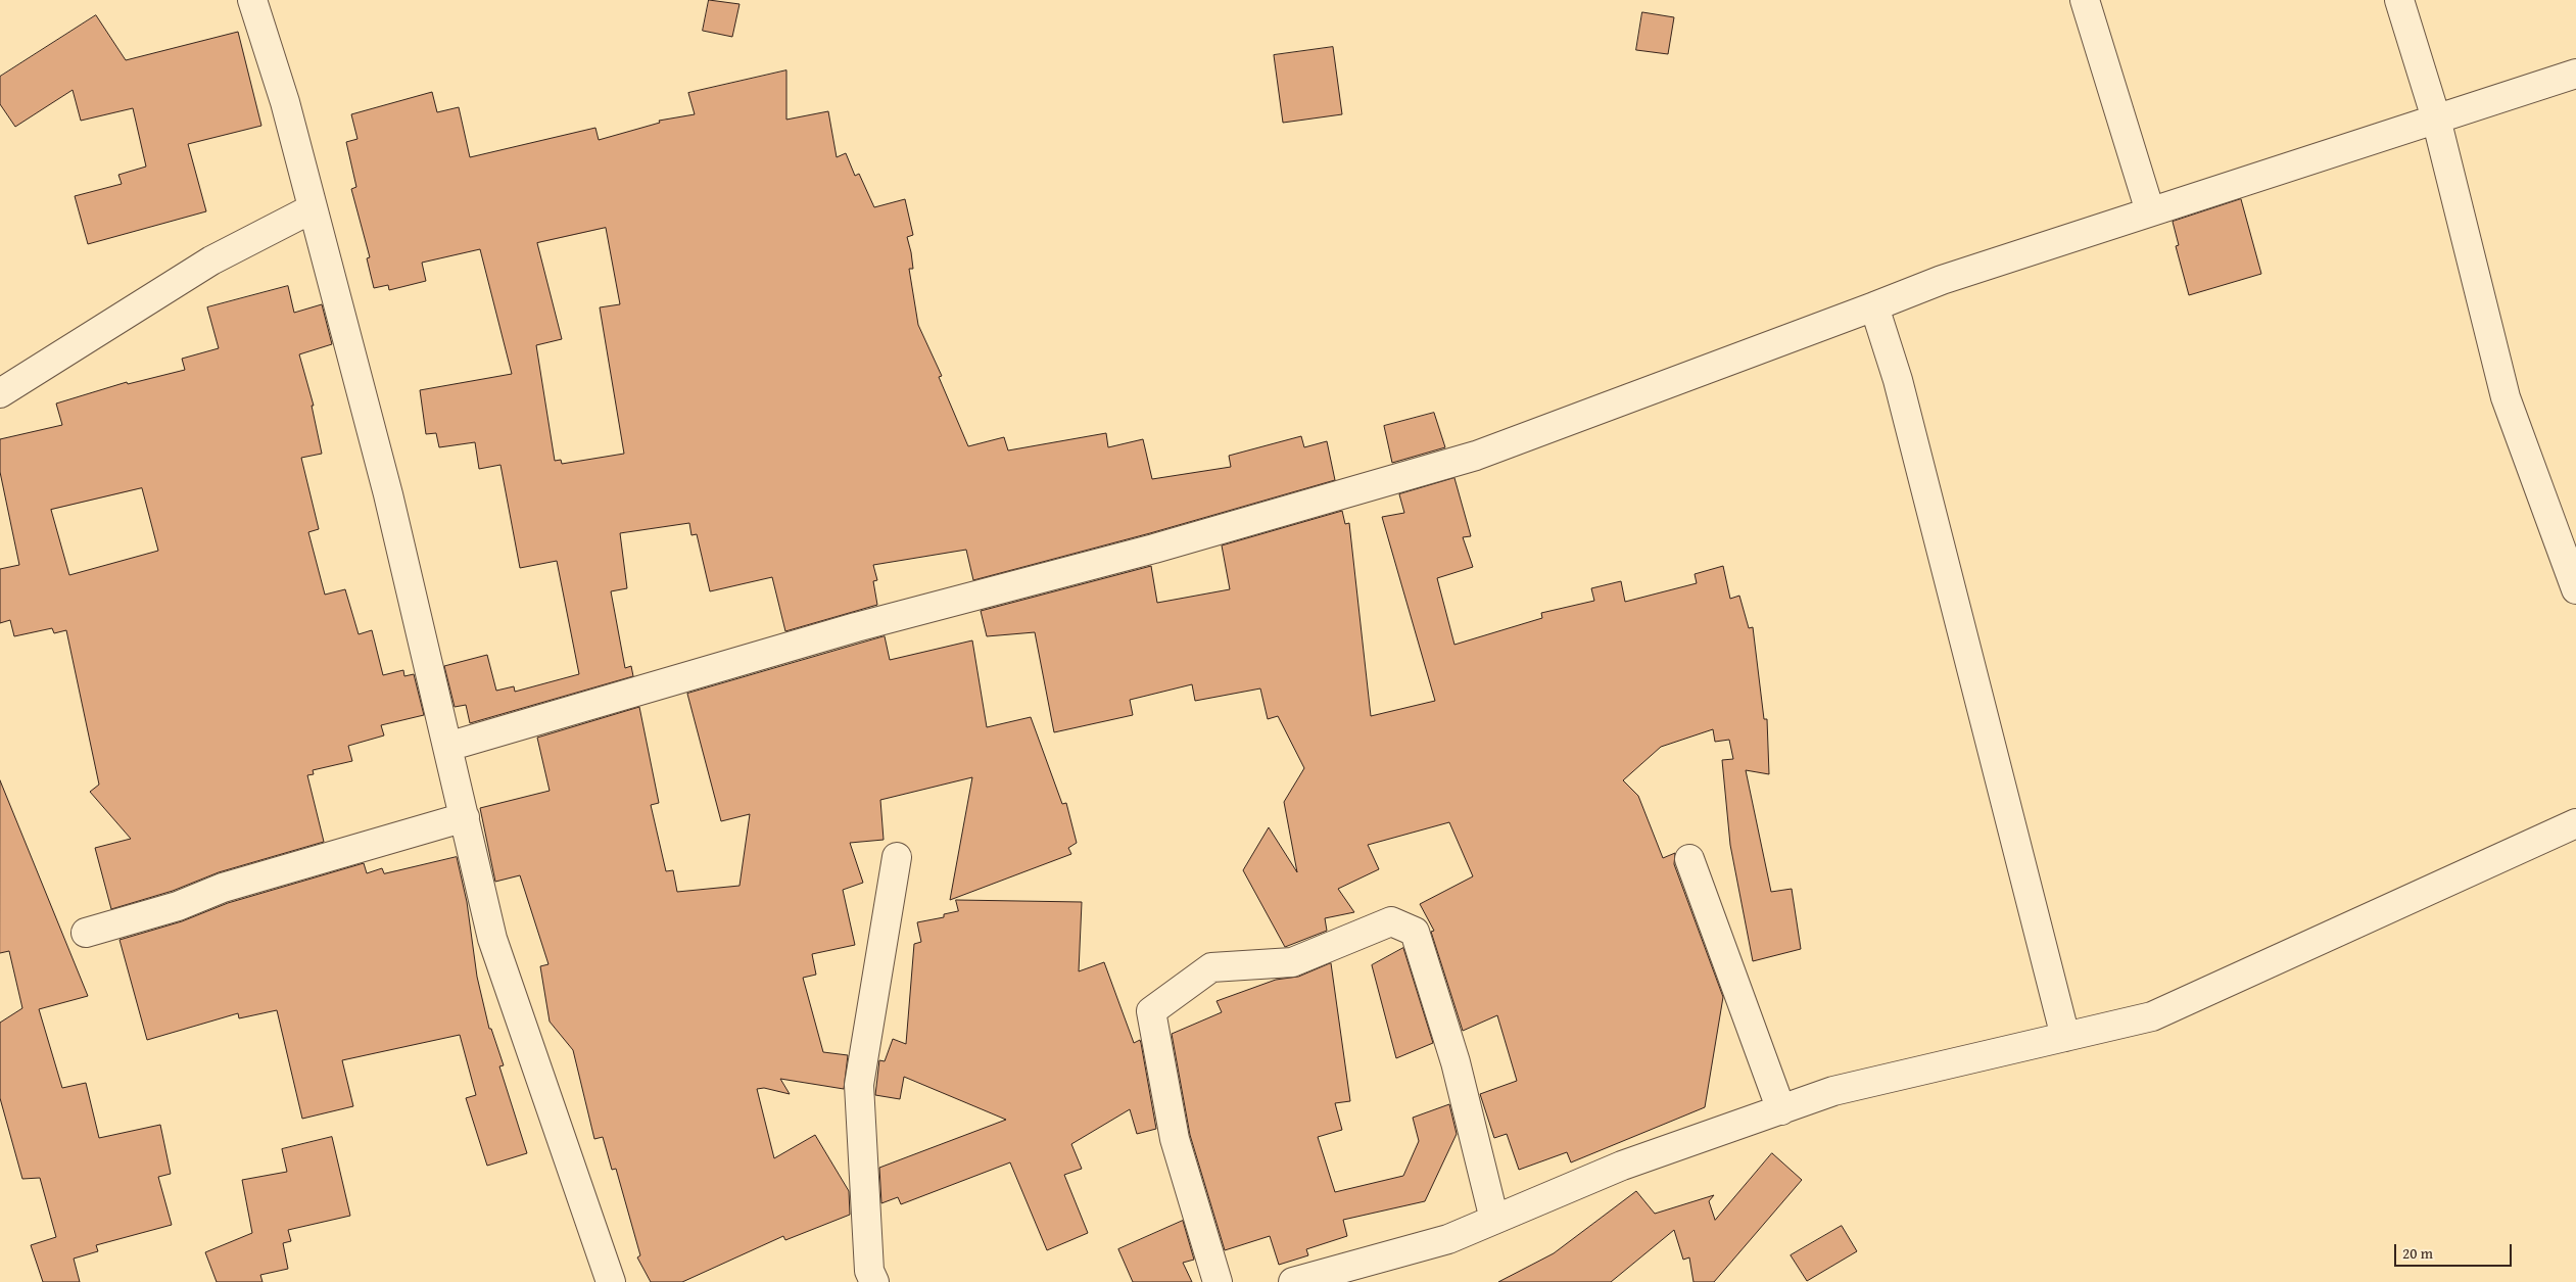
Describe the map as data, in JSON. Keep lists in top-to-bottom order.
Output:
{
  "scale_bar": "20 m"
}
